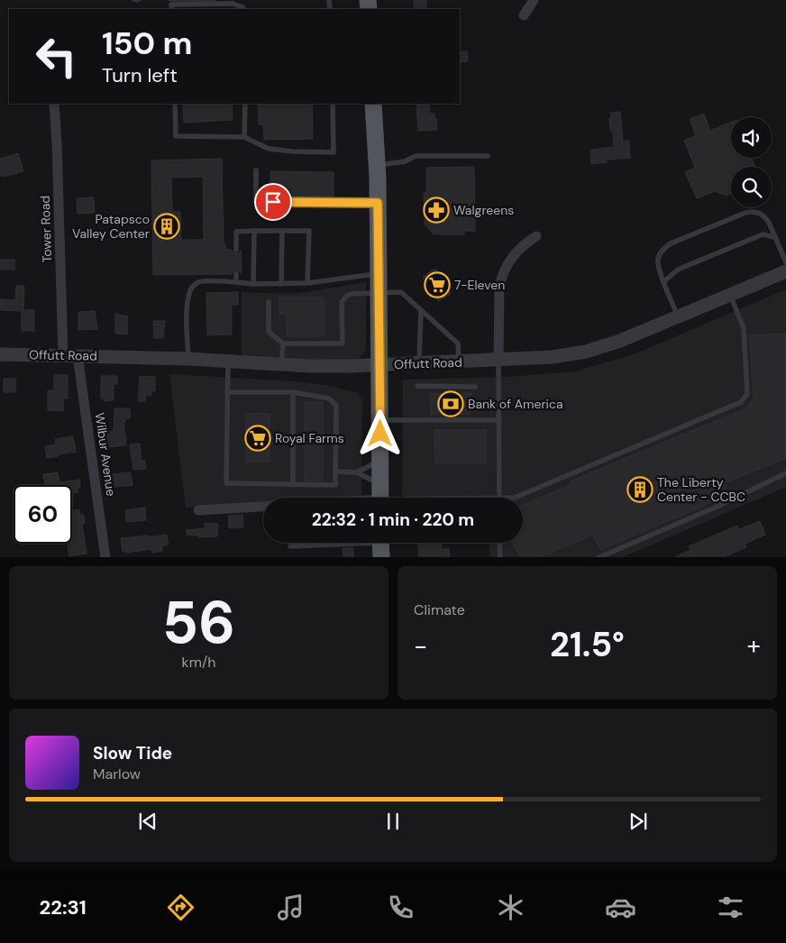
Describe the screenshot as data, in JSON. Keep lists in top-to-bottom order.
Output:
{
  "streets": {
    "street": ["Tower Road", "Offutt Road", "Wilbur Avenue"]
  },
  "crossings": [
    ["Tower Road", "Offutt Road"],
    ["Offutt Road", "Wilbur Avenue"]
  ],
  "places": {
    "pharmacy": ["Walgreens"],
    "building": ["Patapsco Valley Center", "The Liberty Center - CCBC"],
    "supermarket": ["7-Eleven", "Royal Farms"],
    "bank": ["Bank of America"]
  },
  "page": {
    "turn": ["150 m", "Turn left"],
    "limit": "60",
    "trip": "22:32 · 1 min · 220 m",
    "tile": [
      ["56", "km/h"],
      "Climate"
    ],
    "heat": ["−", "21.5°", "+"],
    "song": ["Slow Tide", "Marlow"],
    "tabs": "22:31"
  }
}
